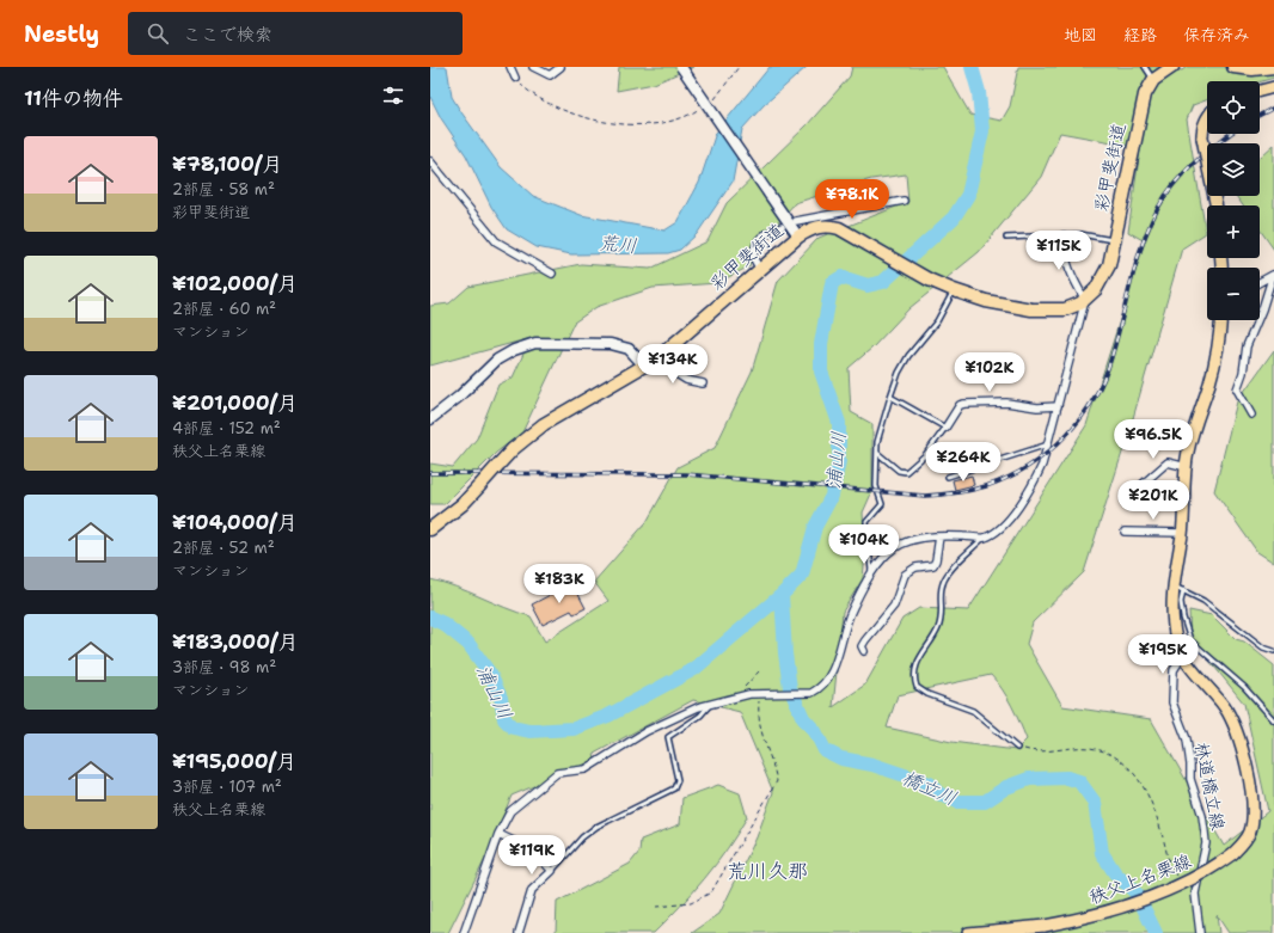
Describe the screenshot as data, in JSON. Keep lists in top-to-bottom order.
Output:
{
  "streets": {
    "highway": ["彩甲斐街道"],
    "main road": ["秩父上名栗線"],
    "street": ["林道橋立線"]
  },
  "crossings": [
    ["林道橋立線", "秩父上名栗線"]
  ],
  "districts": ["荒川久那"],
  "water": ["荒川", "浦山川", "橋立川"],
  "page": {
    "header": "Nestly",
    "search": "ここで検索",
    "nav": ["地図", "経路", "保存済み"],
    "heading": "11件の物件",
    "map_buttons": ["+", "−"],
    "list": [
      {
        "name": "¥78,100/月",
        "note": "2部屋 · 58 m² · 彩甲斐街道"
      },
      {
        "name": "¥102,000/月",
        "note": "2部屋 · 60 m² · マンション"
      },
      {
        "name": "¥201,000/月",
        "note": "4部屋 · 152 m² · 秩父上名栗線"
      },
      {
        "name": "¥104,000/月",
        "note": "2部屋 · 52 m² · マンション"
      },
      {
        "name": "¥183,000/月",
        "note": "3部屋 · 98 m² · マンション"
      },
      {
        "name": "¥195,000/月",
        "note": "3部屋 · 107 m² · 秩父上名栗線"
      }
    ],
    "price": [
      "¥78.1K",
      "¥115K",
      "¥134K",
      "¥102K",
      "¥96.5K",
      "¥264K",
      "¥201K",
      "¥104K",
      "¥183K",
      "¥195K",
      "¥119K"
    ]
  }
}
